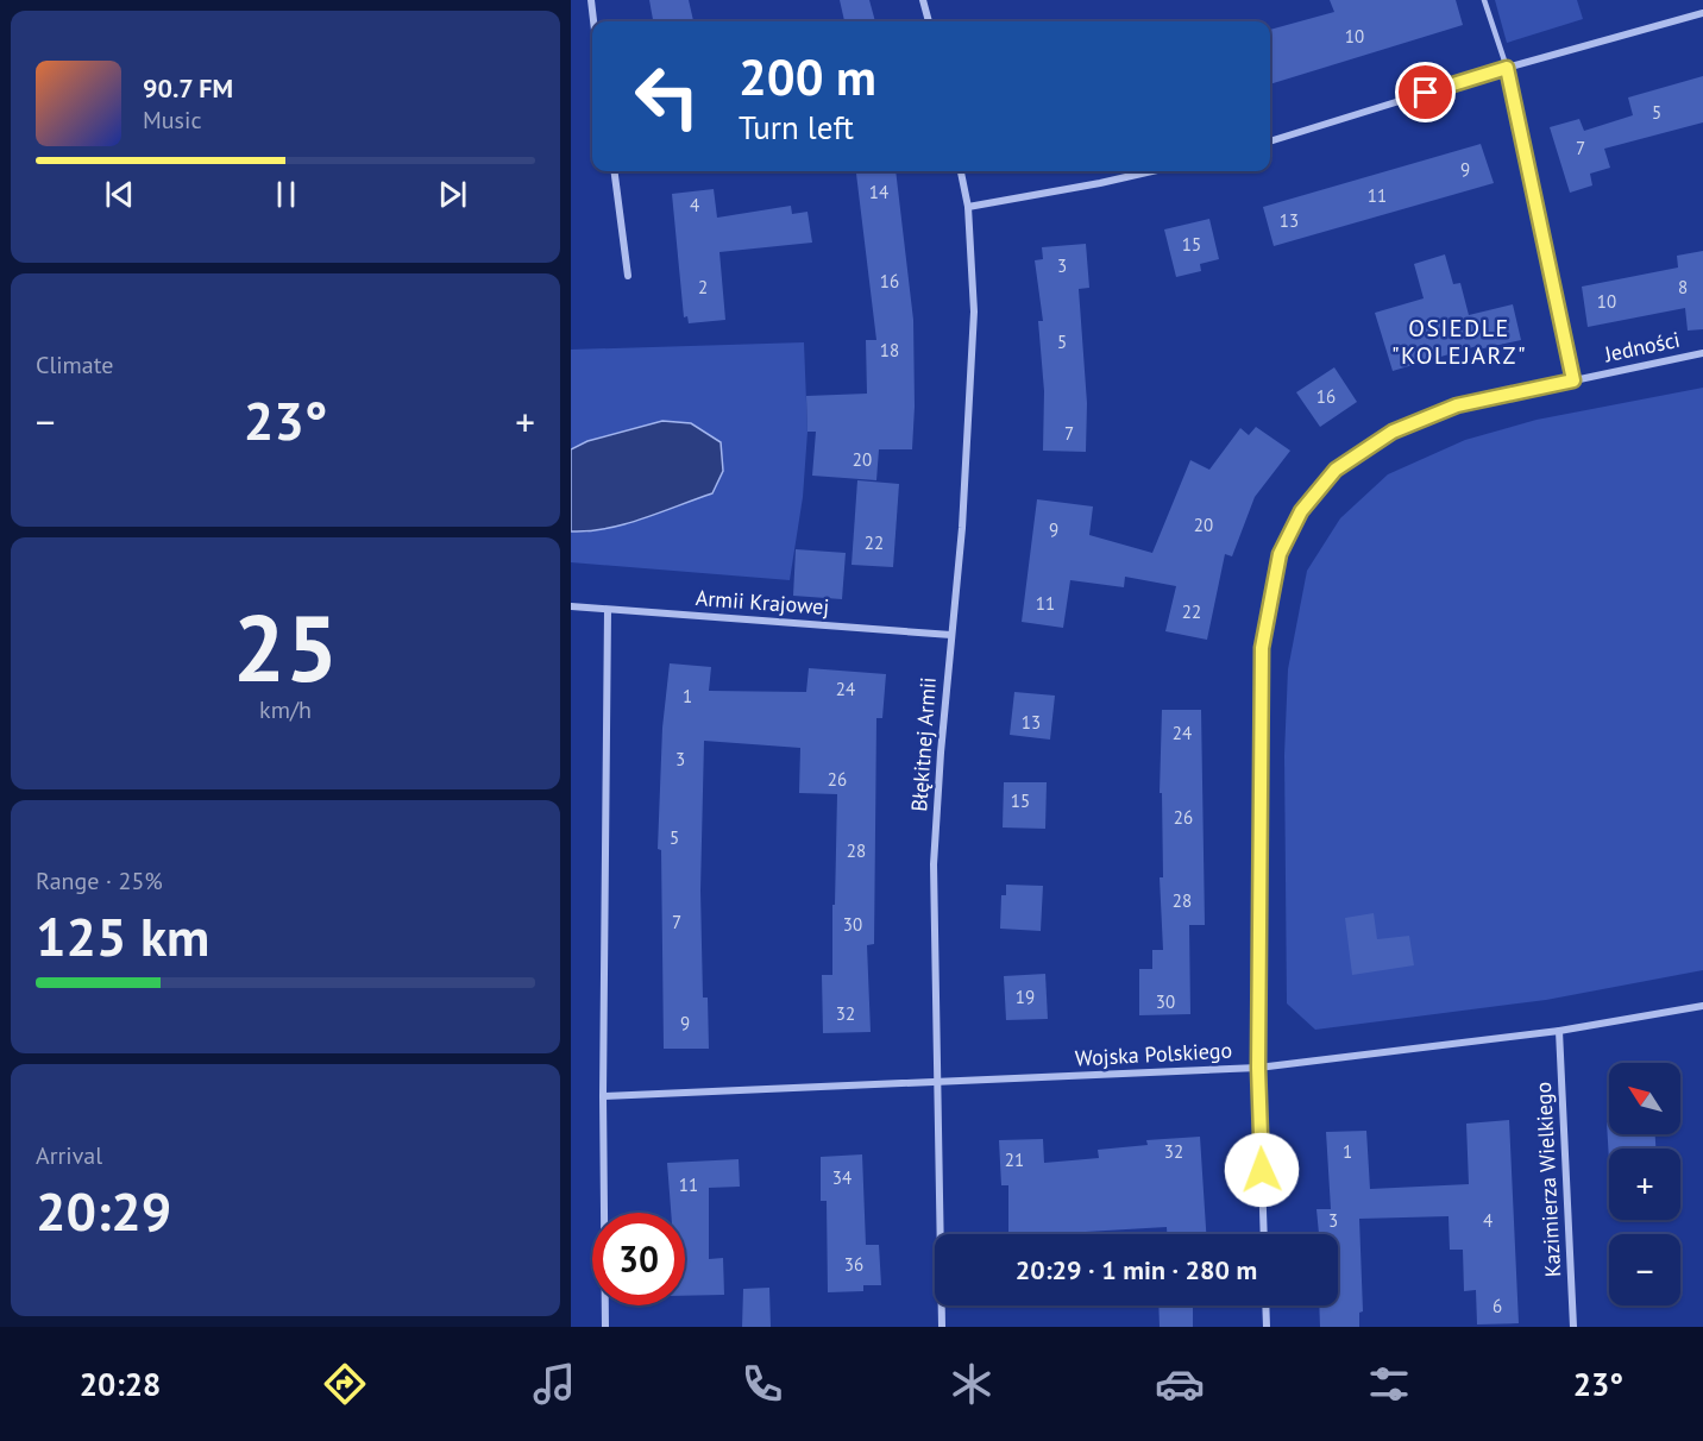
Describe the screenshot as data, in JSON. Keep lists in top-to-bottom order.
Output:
{
  "streets": {
    "street": [
      "Jedności",
      "Armii Krajowej",
      "Błękitnej Armii",
      "Wojska Polskiego",
      "Kazimierza Wielkiego"
    ]
  },
  "crossings": [
    ["Jedności", "Wojska Polskiego"],
    ["Armii Krajowej", "Błękitnej Armii"],
    ["Błękitnej Armii", "Wojska Polskiego"],
    ["Wojska Polskiego", "Kazimierza Wielkiego"]
  ],
  "districts": ["OSIEDLE \"KOLEJARZ\""],
  "house_numbers": [
    "10",
    "5",
    "7",
    "9",
    "14",
    "11",
    "4",
    "13",
    "15",
    "3",
    "16",
    "2",
    "8",
    "10",
    "5",
    "18",
    "16",
    "7",
    "20",
    "20",
    "9",
    "22",
    "11",
    "22",
    "24",
    "1",
    "13",
    "24",
    "3",
    "26",
    "15",
    "26",
    "5",
    "28",
    "28",
    "7",
    "30",
    "19",
    "30",
    "32",
    "9",
    "32",
    "1",
    "21",
    "34",
    "11",
    "3",
    "4",
    "36",
    "6"
  ],
  "north": "top left",
  "page": {
    "turn": ["200 m", "Turn left"],
    "song": ["90.7 FM", "Music"],
    "tile": [
      "Climate",
      ["25", "km/h"],
      ["Range · 25%", "125 km"],
      ["Arrival", "20:29"]
    ],
    "heat": ["−", "23°", "+"],
    "map_buttons": ["+", "−"],
    "limit": "30",
    "trip": "20:29 · 1 min · 280 m",
    "tabs": ["20:28", "23°"]
  }
}
